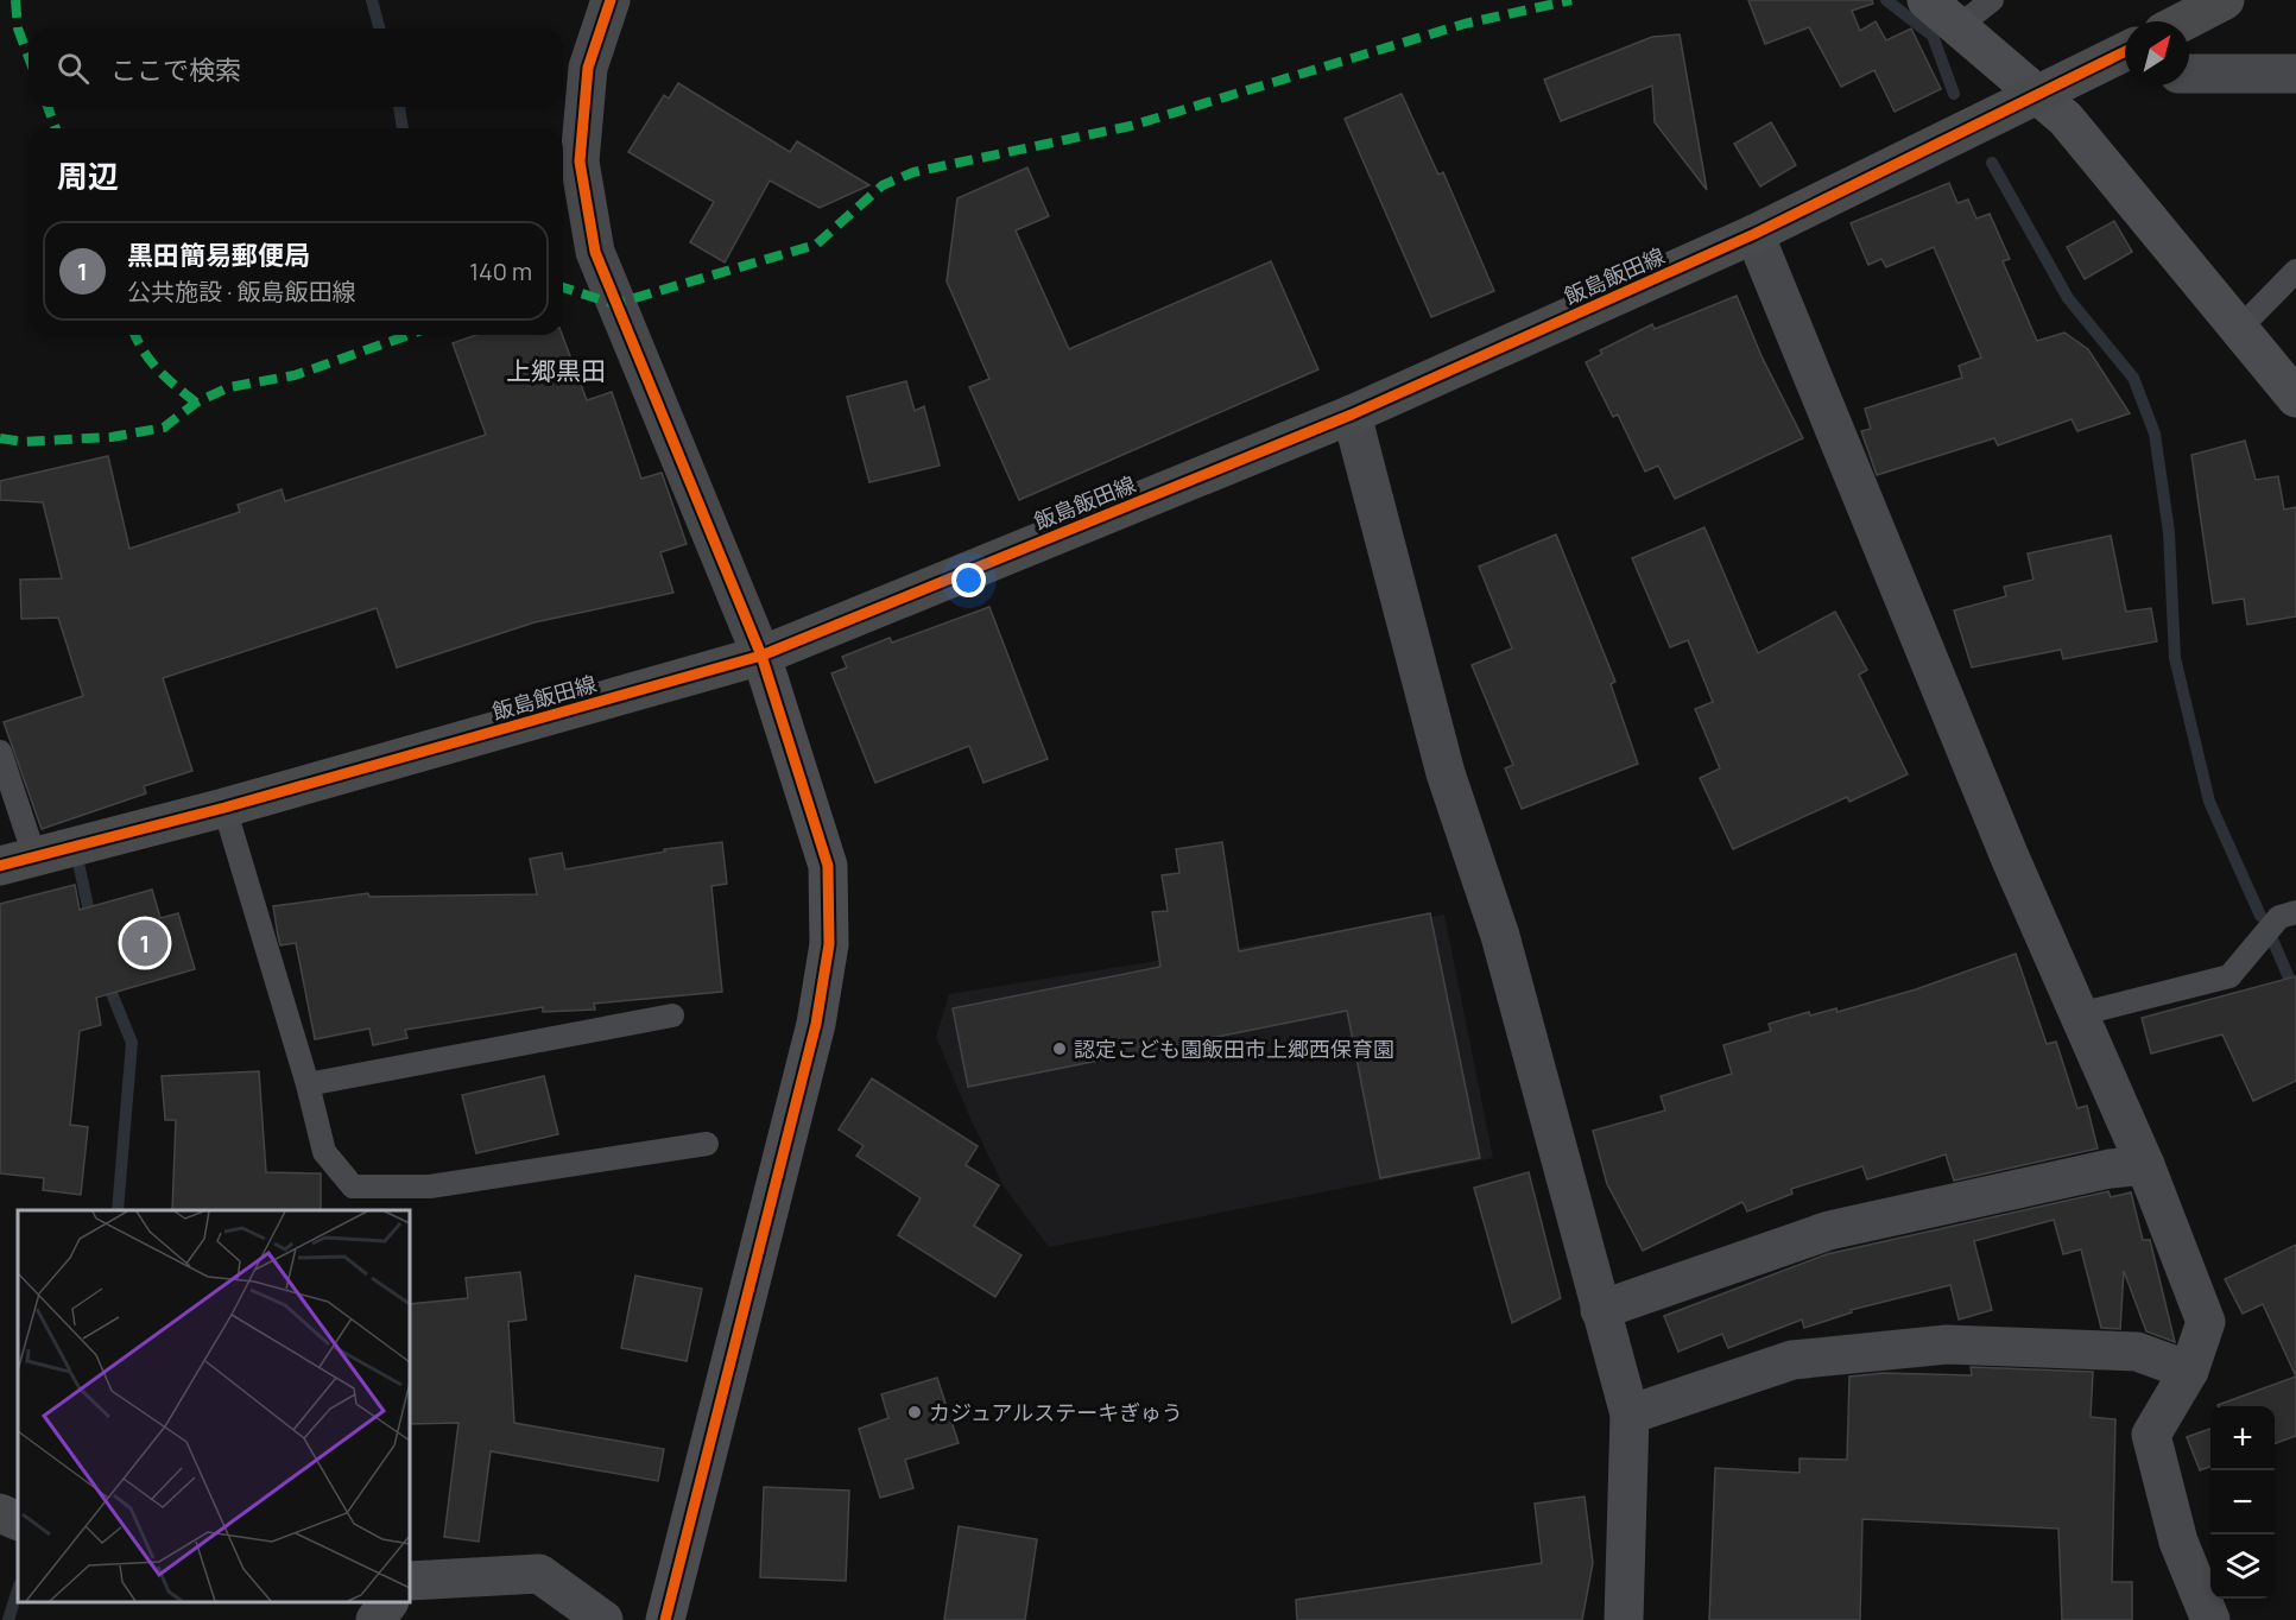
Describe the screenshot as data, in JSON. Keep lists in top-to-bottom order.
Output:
{
  "streets": {
    "main road": ["飯島飯田線"]
  },
  "districts": ["上郷黒田"],
  "places": ["認定こども園飯田市上郷西保育園", "カジュアルステーキぎゅう"],
  "north": "top right",
  "page": {
    "search": "ここで検索",
    "heading": "周辺",
    "list": [
      {
        "mark": "1",
        "name": "黒田簡易郵便局",
        "note": "公共施設 · 飯島飯田線",
        "value": "140 m"
      }
    ],
    "pins": "1",
    "map_buttons": ["+", "−"]
  }
}
